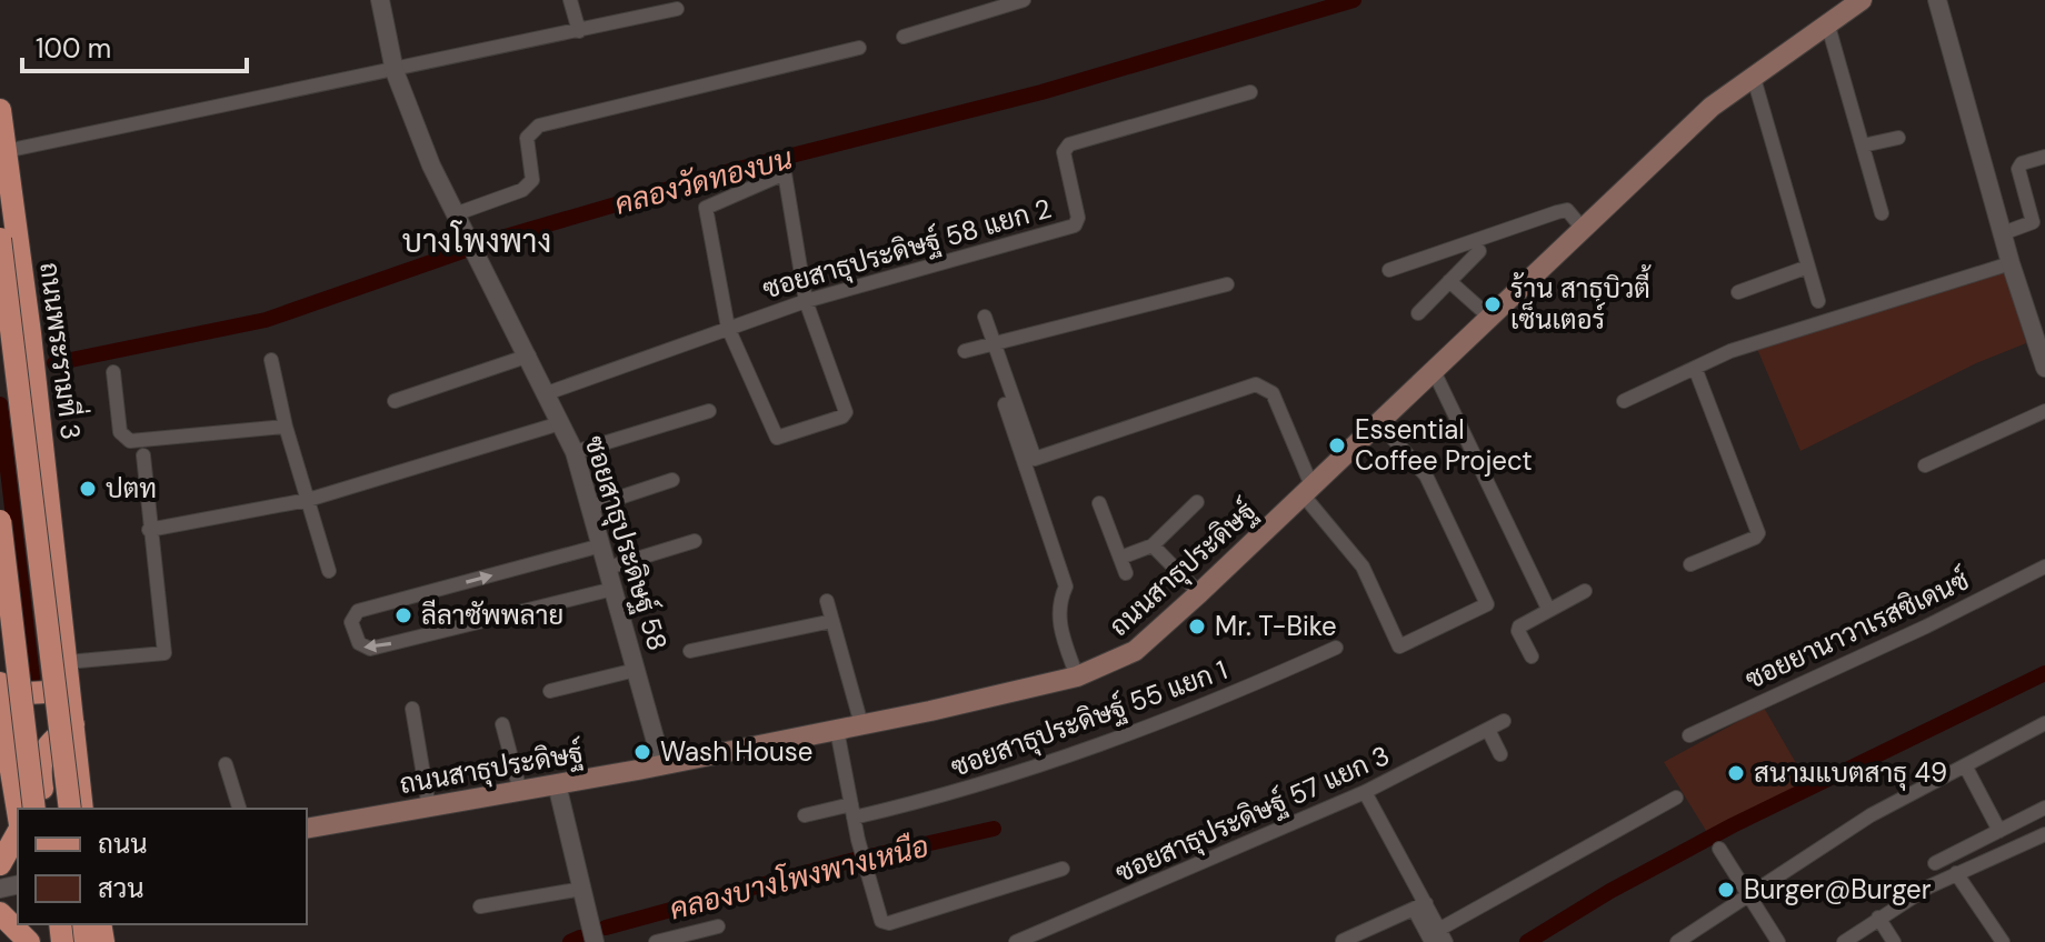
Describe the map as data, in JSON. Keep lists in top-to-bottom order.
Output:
{
  "streets": {
    "main road": ["ถนนพระรามที่ 3", "ถนนสาธุประดิษฐ์"],
    "street": [
      "ซอยสาธุประดิษฐ์ 58 แยก 2",
      "ซอยสาธุประดิษฐ์ 58",
      "ซอยยานาวาเรสซิเดนซ์",
      "ซอยสาธุประดิษฐ์ 55 แยก 1",
      "ซอยสาธุประดิษฐ์ 57 แยก 3"
    ]
  },
  "crossings": [
    ["ซอยสาธุประดิษฐ์ 58 แยก 2", "ซอยสาธุประดิษฐ์ 58"],
    ["ซอยสาธุประดิษฐ์ 58", "ถนนสาธุประดิษฐ์"]
  ],
  "districts": ["บางโพงพาง"],
  "water": ["คลองวัดทองบน", "คลองบางโพงพางเหนือ"],
  "places": [
    "ร้าน สาธุบิวตี้ เซ็นเตอร์",
    "Essential Coffee Project",
    "ปตท",
    "ลีลาซัพพลาย",
    "Mr. T-Bike",
    "Wash House",
    "สนามแบตสาธุ 49",
    "Burger@Burger"
  ],
  "legend": ["ถนน", "สวน"],
  "scale_bar": "100 m"
}
